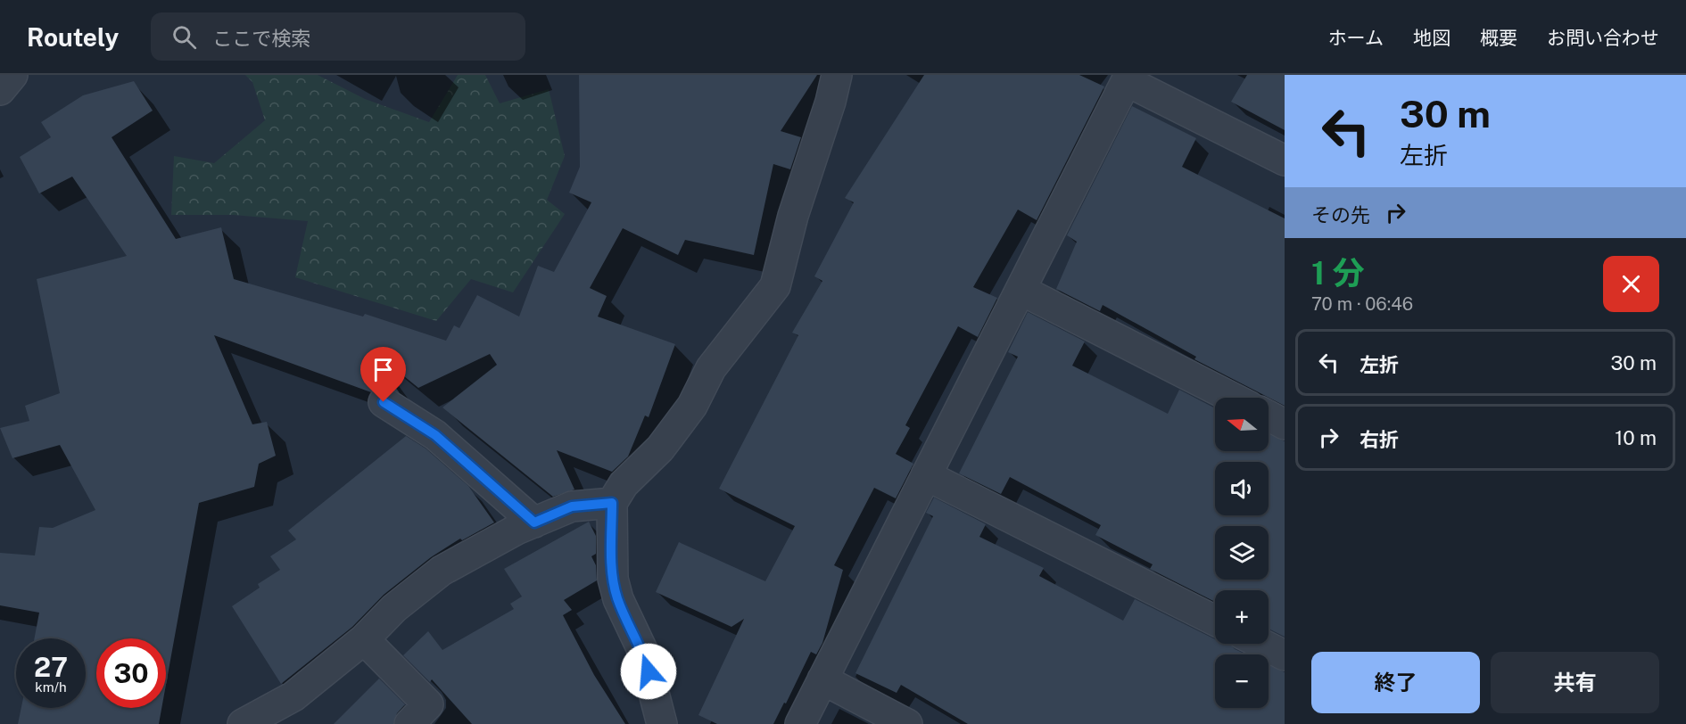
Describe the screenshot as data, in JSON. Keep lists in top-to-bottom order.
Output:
{
  "north": "left",
  "page": {
    "header": "Routely",
    "search": "ここで検索",
    "nav": [
      "ホーム",
      "地図",
      "概要",
      "お問い合わせ"
    ],
    "turn": ["30 m", "左折"],
    "then": "その先",
    "heading": ["1 分", "70 m · 06:46"],
    "list": [
      {
        "name": "左折",
        "value": "30 m"
      },
      {
        "name": "右折",
        "value": "10 m"
      }
    ],
    "map_buttons": ["+", "−"],
    "speed": "27 km/h",
    "limit": "30",
    "buttons": ["終了", "共有"]
  }
}
